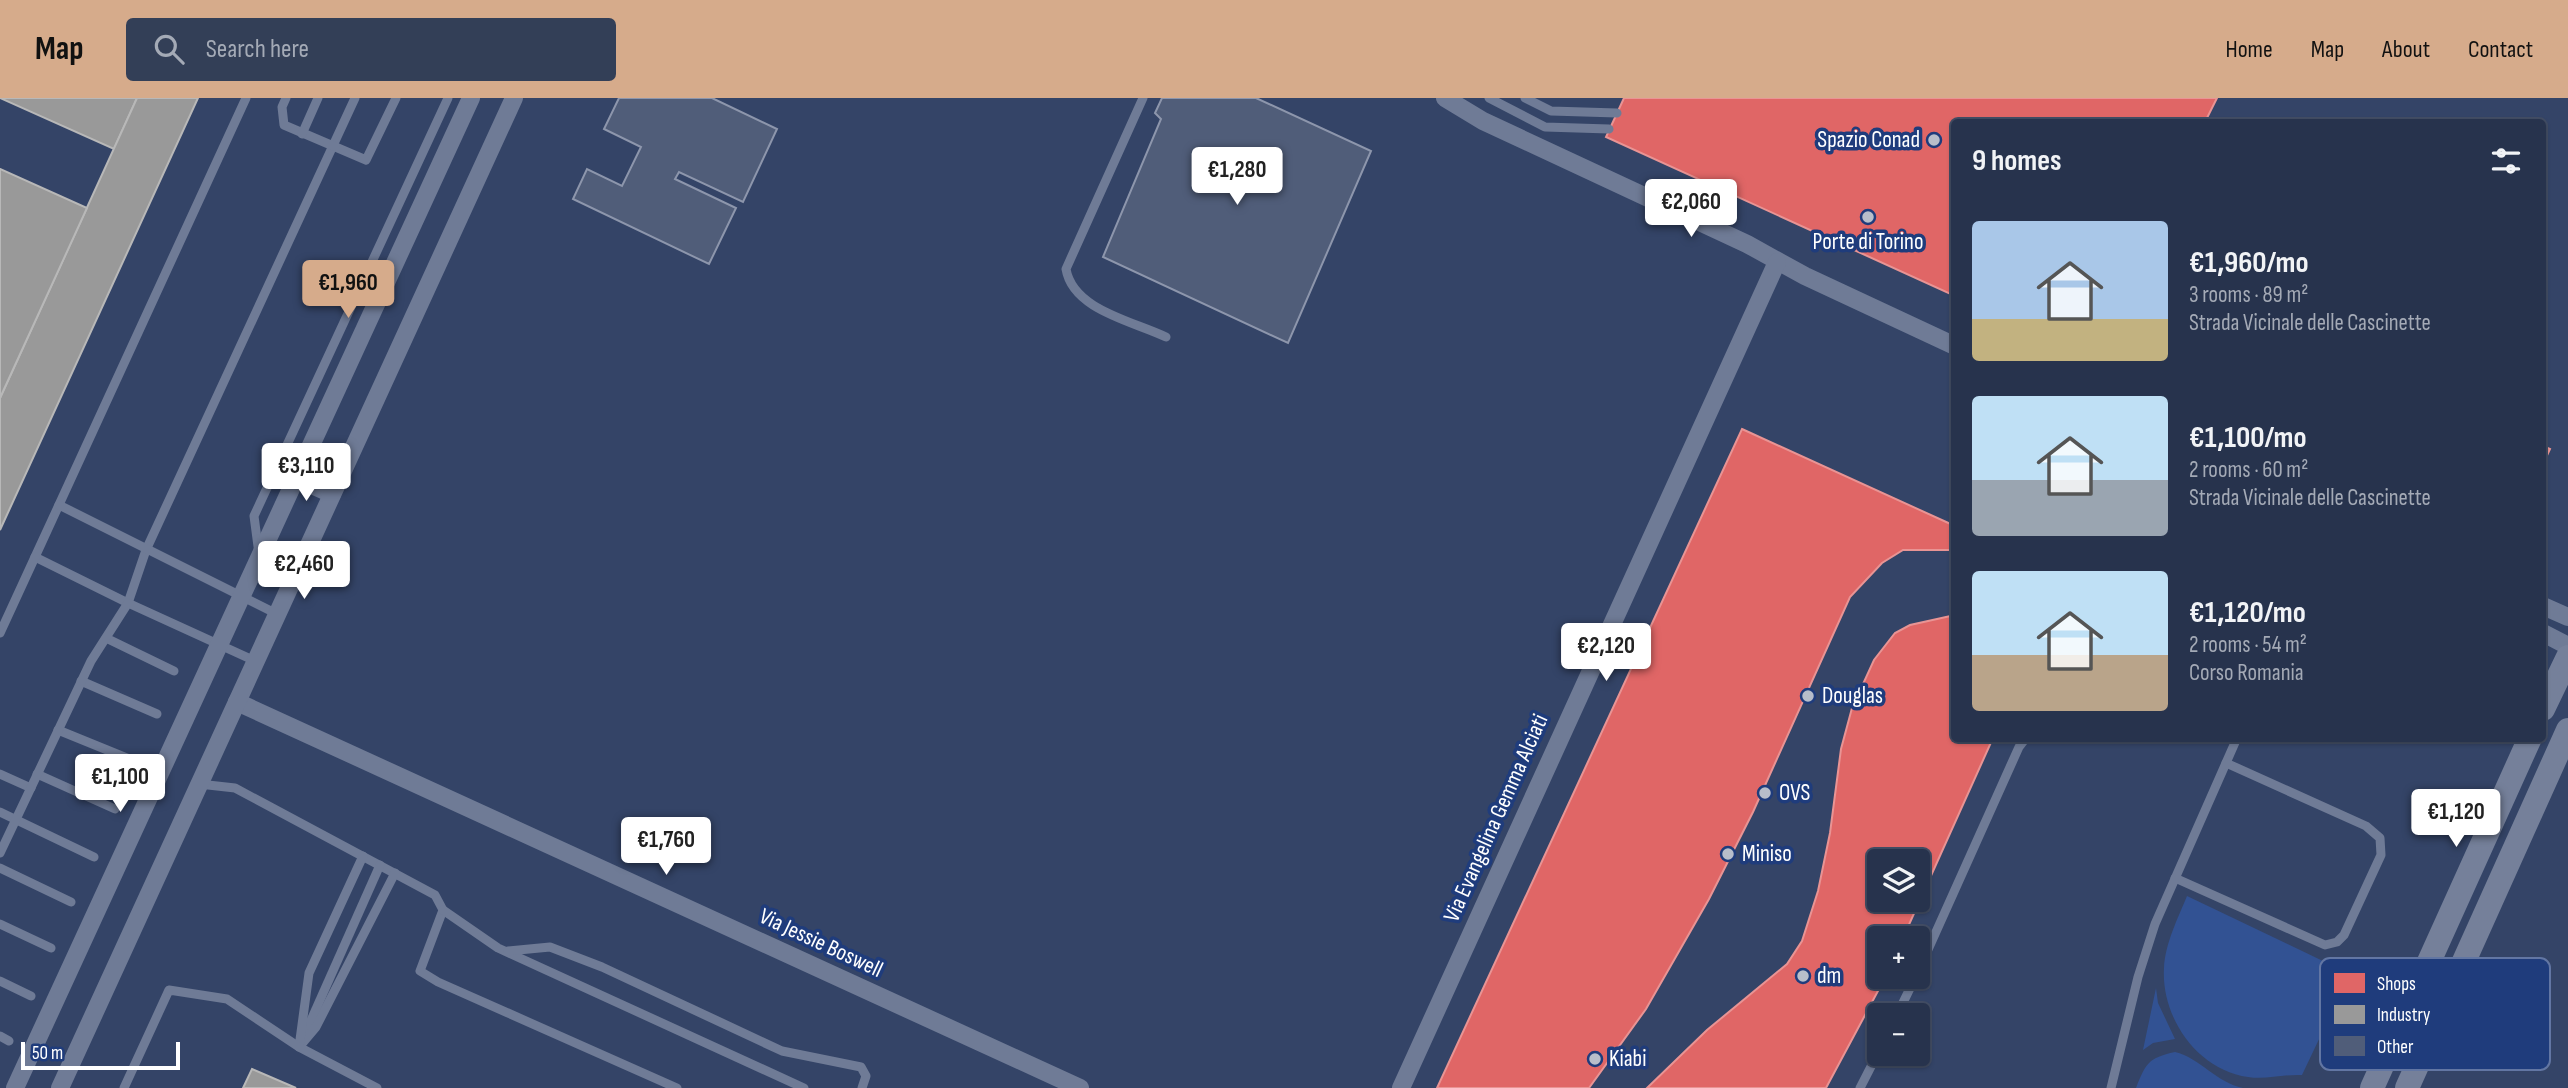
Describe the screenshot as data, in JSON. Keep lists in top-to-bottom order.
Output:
{
  "streets": {
    "street": ["Via Evangelina Gemma Alciati", "Via Jessie Boswell"]
  },
  "places": [
    "Spazio Conad",
    "Porte di Torino",
    "Douglas",
    "OVS",
    "Miniso",
    "dm",
    "Kiabi"
  ],
  "legend": ["Shops", "Industry", "Other"],
  "scale_bar": "50 m",
  "page": {
    "header": "Map",
    "search": "Search here",
    "nav": [
      "Home",
      "Map",
      "About",
      "Contact"
    ],
    "heading": "9 homes",
    "price": [
      "€1,280",
      "€2,060",
      "€1,960",
      "€3,110",
      "€2,460",
      "€2,120",
      "€1,100",
      "€1,120",
      "€1,760"
    ],
    "list": [
      {
        "name": "€1,960/mo",
        "note": "3 rooms · 89 m² · Strada Vicinale delle Cascinette"
      },
      {
        "name": "€1,100/mo",
        "note": "2 rooms · 60 m² · Strada Vicinale delle Cascinette"
      },
      {
        "name": "€1,120/mo",
        "note": "2 rooms · 54 m² · Corso Romania"
      }
    ],
    "map_buttons": ["+", "−"],
    "scale": "50 m"
  }
}
